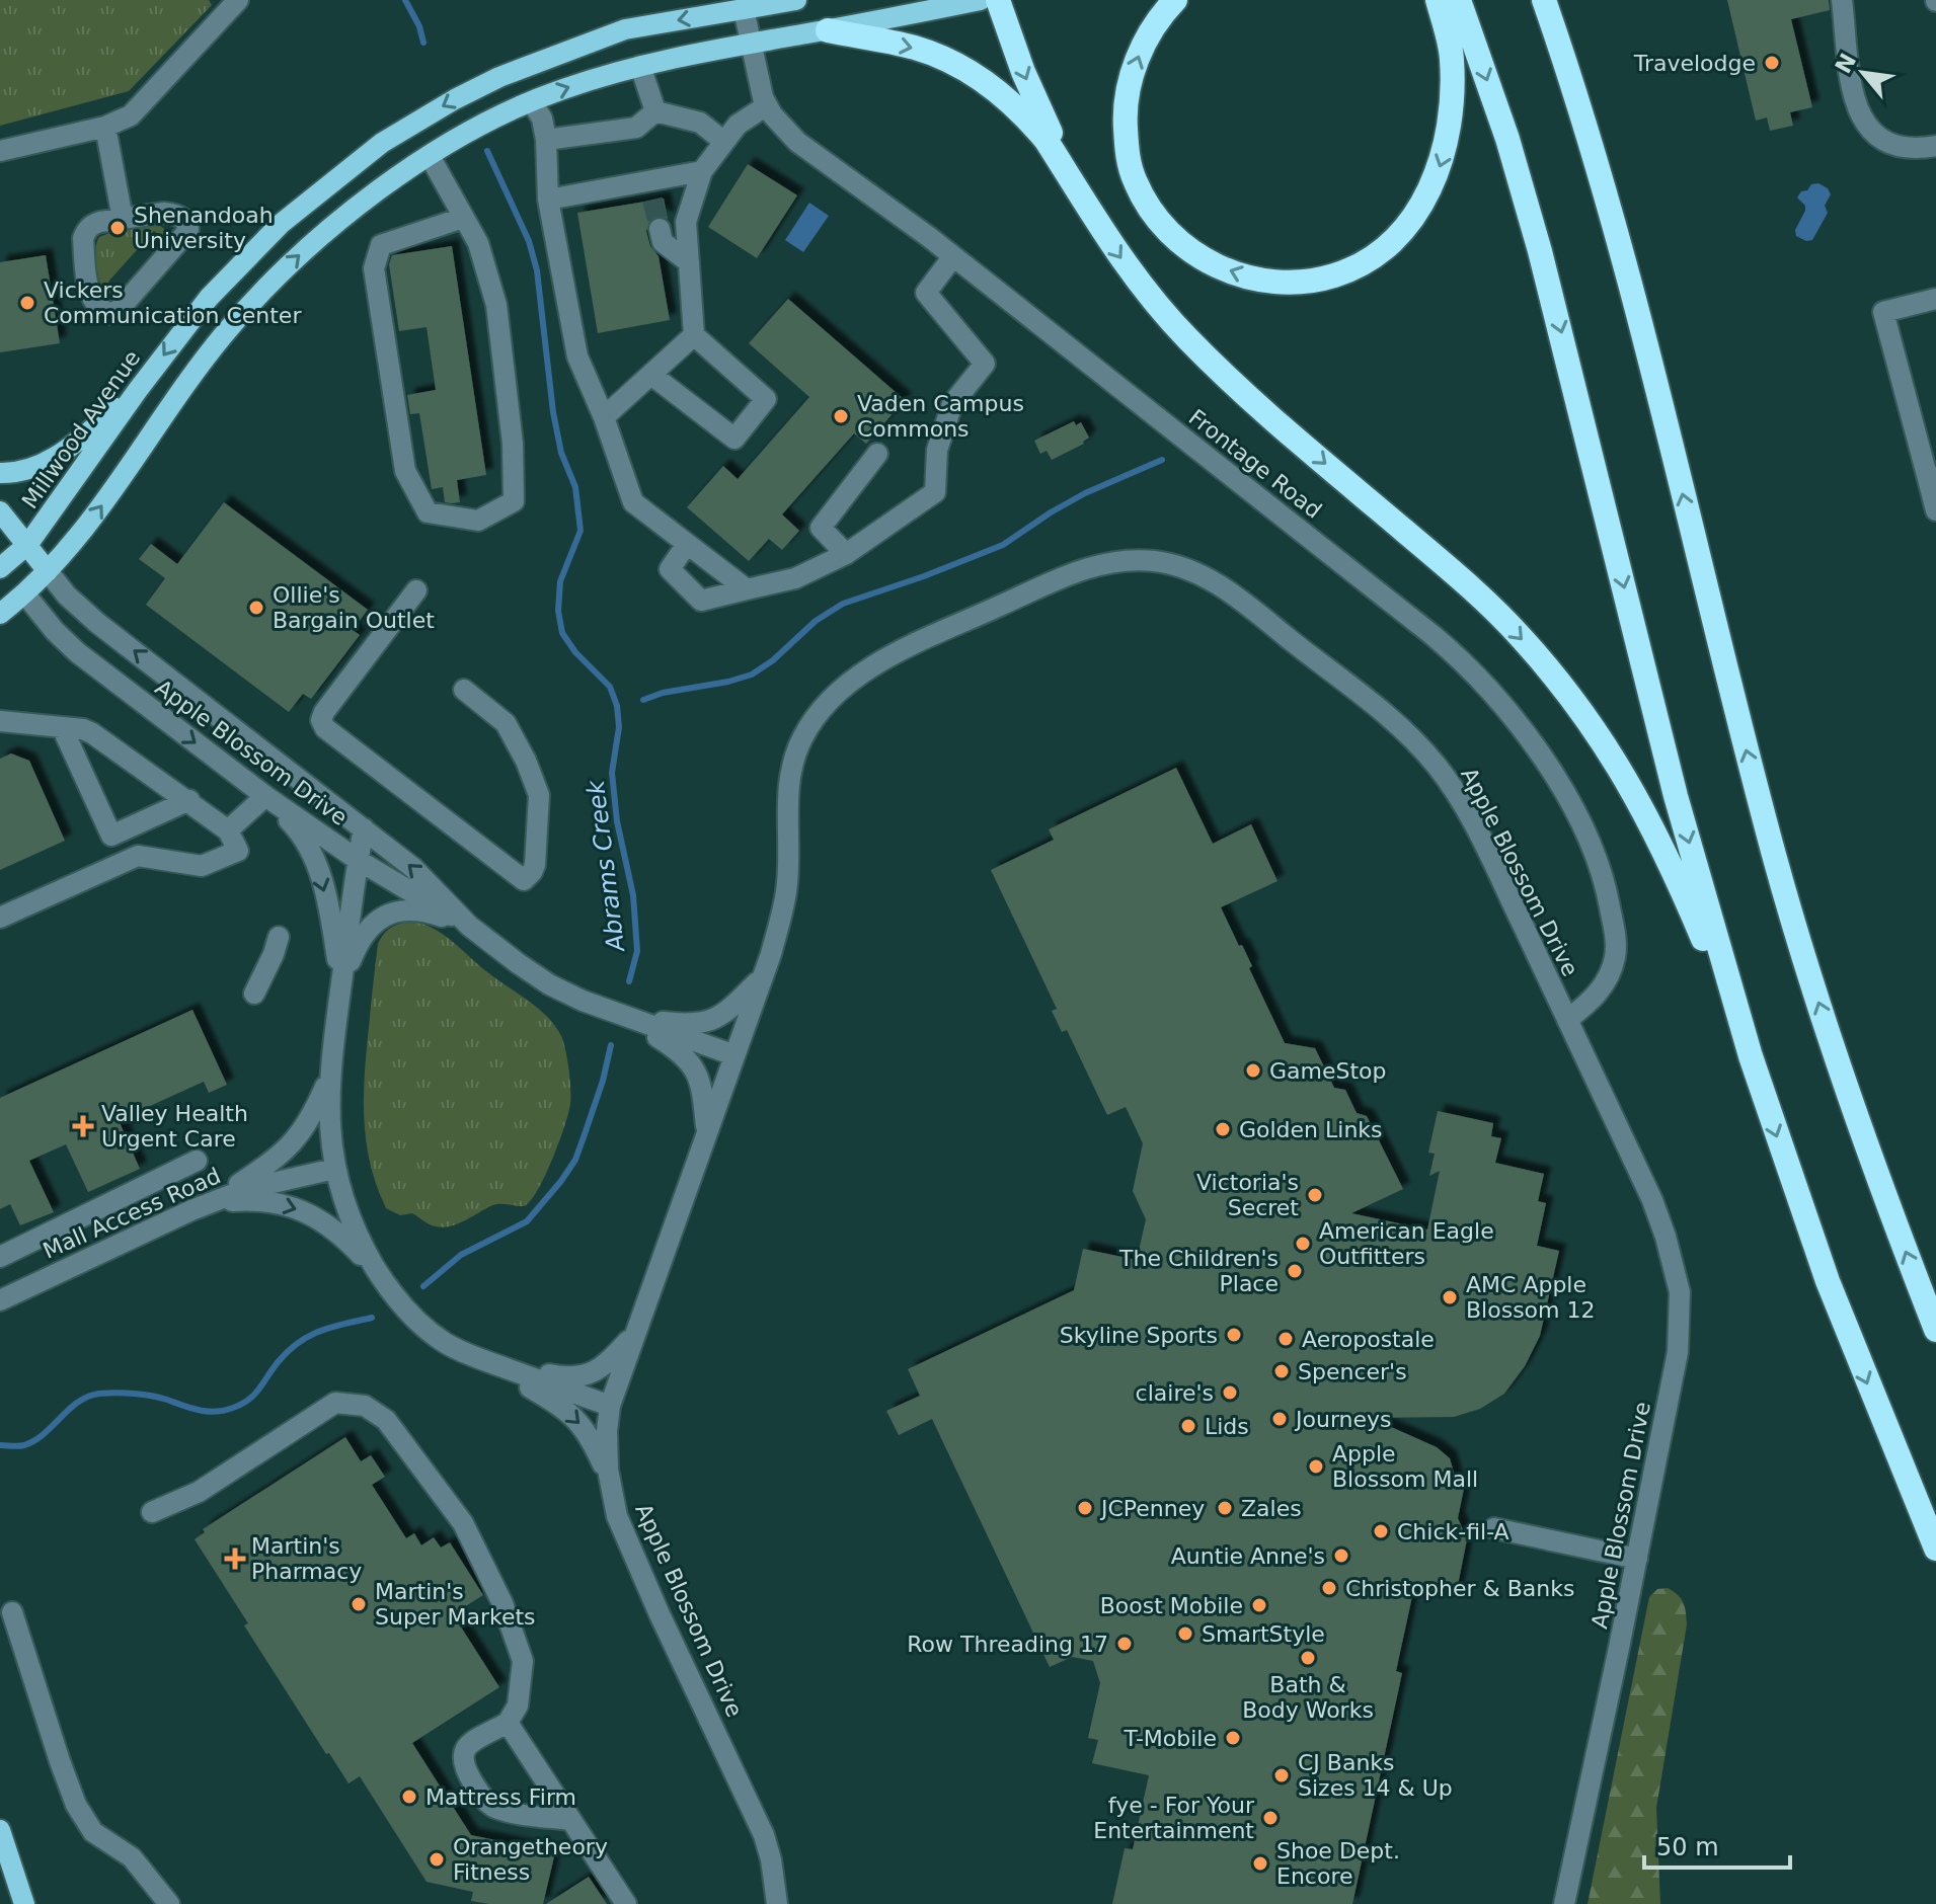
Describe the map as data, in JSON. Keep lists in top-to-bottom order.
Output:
{
  "streets": {
    "main road": ["Millwood Avenue"],
    "street": ["Frontage Road", "Apple Blossom Drive", "Mall Access Road"]
  },
  "crossings": [
    ["Millwood Avenue", "Frontage Road"],
    ["Millwood Avenue", "Apple Blossom Drive"],
    ["Frontage Road", "Apple Blossom Drive"]
  ],
  "water": ["Abrams Creek"],
  "places": {
    "other": [
      "Travelodge",
      "Shenandoah University",
      "Vickers Communication Center",
      "Vaden Campus Commons",
      "Ollie's Bargain Outlet",
      "GameStop",
      "Golden Links",
      "Victoria's Secret",
      "American Eagle Outfitters",
      "The Children's Place",
      "AMC Apple Blossom 12",
      "Skyline Sports",
      "Aeropostale",
      "Spencer's",
      "claire's",
      "Journeys",
      "Lids",
      "Apple Blossom Mall",
      "JCPenney",
      "Zales",
      "Chick-fil-A",
      "Auntie Anne's",
      "Christopher & Banks",
      "Martin's Super Markets",
      "Boost Mobile",
      "SmartStyle",
      "Row Threading 17",
      "Bath & Body Works",
      "T-Mobile",
      "CJ Banks Sizes 14 & Up",
      "Mattress Firm",
      "fye - For Your Entertainment",
      "Orangetheory Fitness",
      "Shoe Dept. Encore"
    ],
    "health": ["Valley Health Urgent Care", "Martin's Pharmacy"]
  },
  "scale_bar": "50 m",
  "north": "top left"
}
